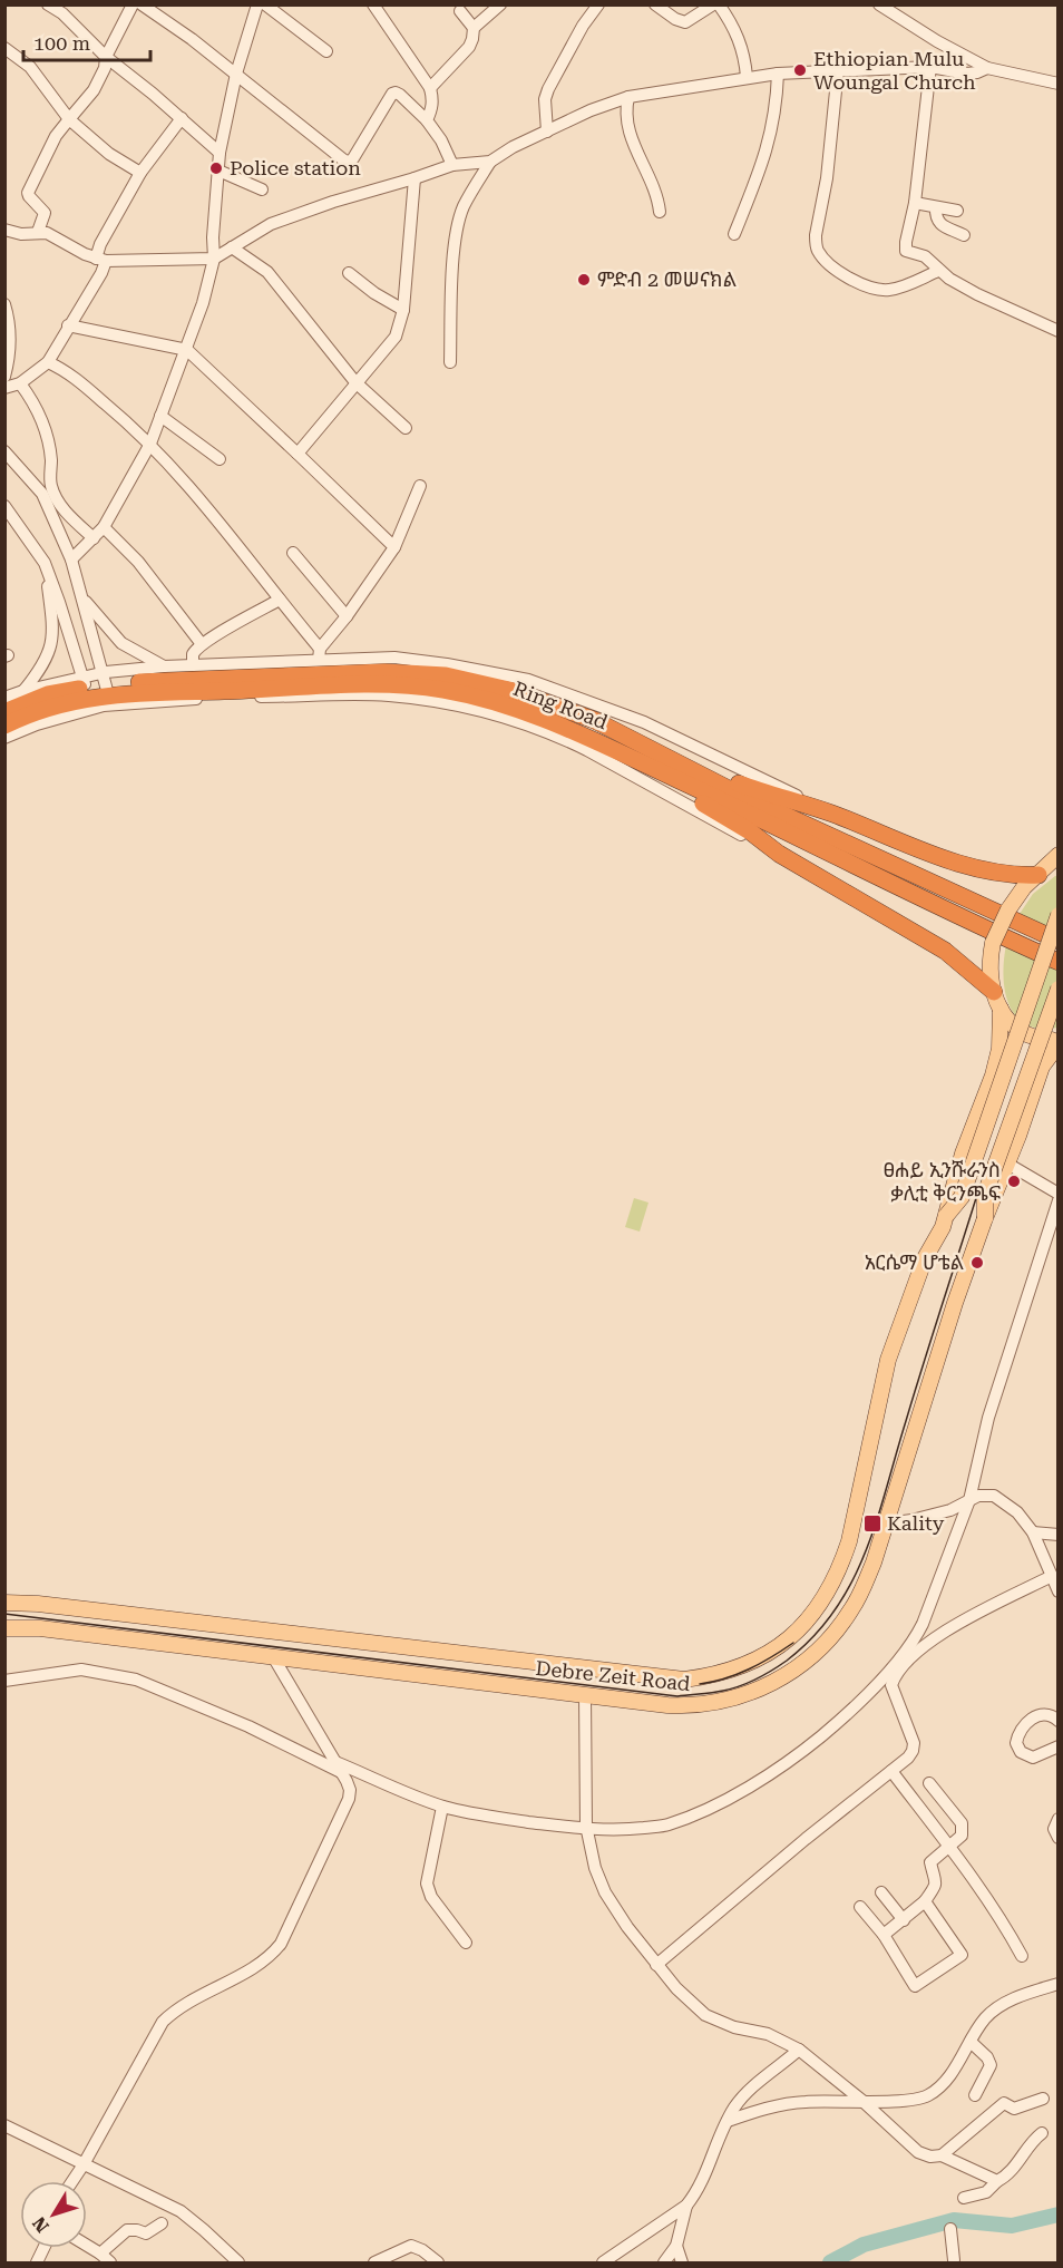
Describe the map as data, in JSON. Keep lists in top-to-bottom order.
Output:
{
  "streets": {
    "highway": ["Ring Road"],
    "main road": ["Debre Zeit Road"]
  },
  "places": {
    "other": [
      "Ethiopian Mulu Woungal Church",
      "Police station",
      "ምድብ 2 መሠናክል",
      "ፀሐይ ኢንሹራንስ ቃሊቲ ቅርንጫፍ",
      "አርሴማ ሆቴል"
    ],
    "transit": ["Kality"]
  },
  "scale_bar": "100 m",
  "north": "bottom left"
}
